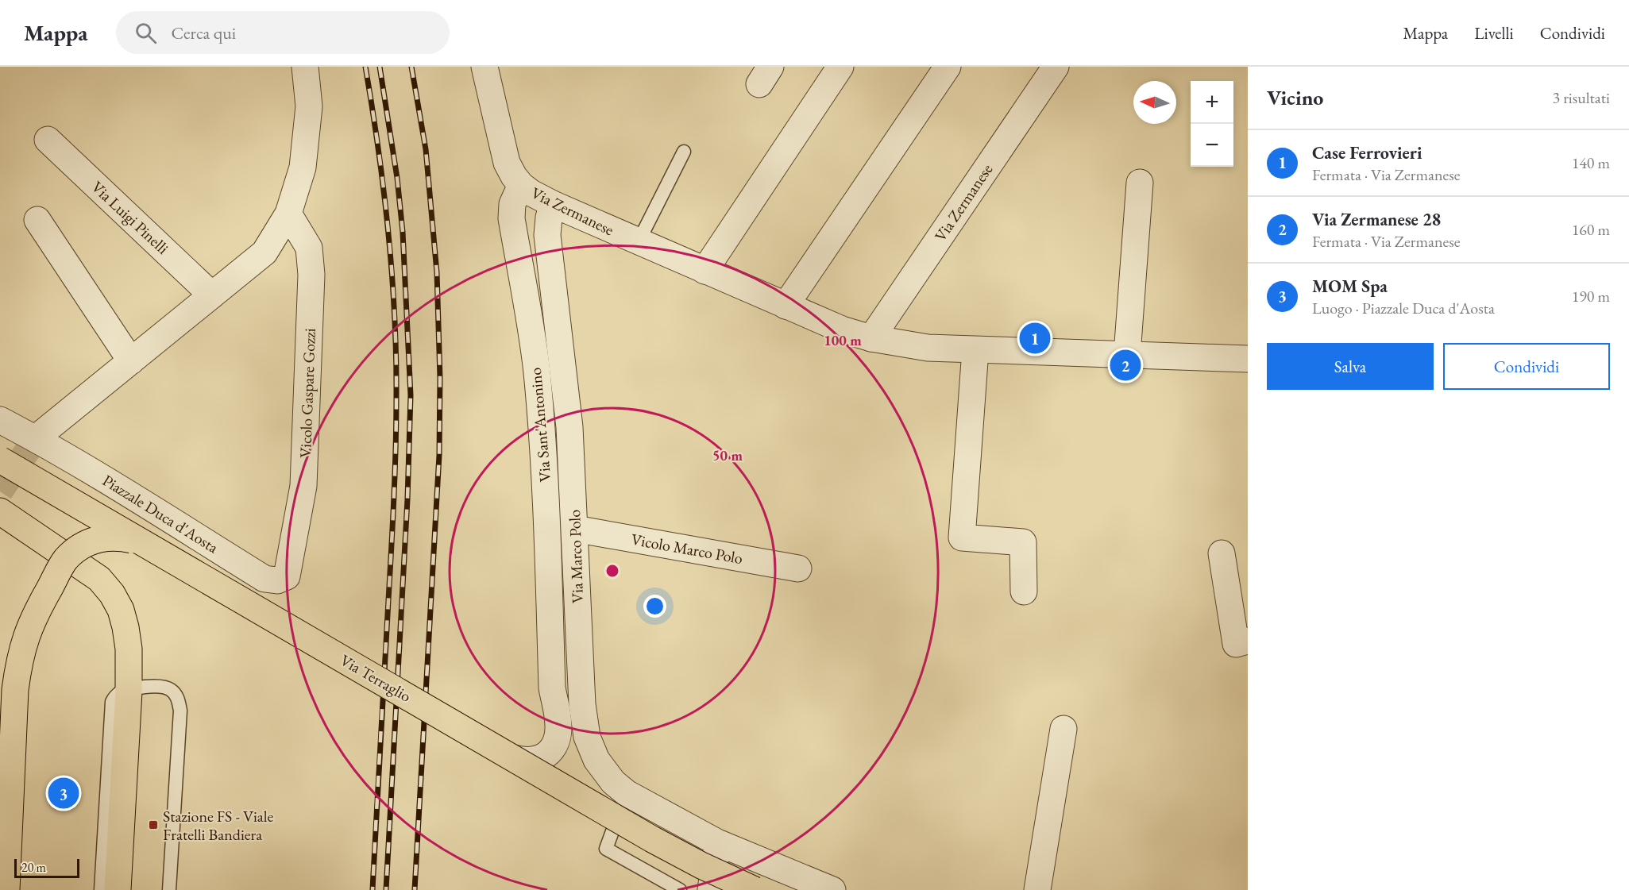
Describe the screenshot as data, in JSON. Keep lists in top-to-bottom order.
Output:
{
  "streets": {
    "main road": ["Via Terraglio"],
    "street": [
      "Via Zermanese",
      "Via Luigi Pinelli",
      "Vicolo Gaspare Gozzi",
      "Via Sant'Antonino",
      "Piazzale Duca d'Aosta",
      "Vicolo Marco Polo",
      "Via Marco Polo"
    ]
  },
  "crossings": [
    ["Via Zermanese", "Via Sant'Antonino"],
    ["Via Zermanese", "Via Marco Polo"],
    ["Vicolo Gaspare Gozzi", "Piazzale Duca d'Aosta"],
    ["Via Sant'Antonino", "Via Terraglio"],
    ["Vicolo Marco Polo", "Via Marco Polo"]
  ],
  "places": {
    "transit": ["Stazione FS - Viale Fratelli Bandiera"]
  },
  "scale_bar": "20 m",
  "north": "left",
  "page": {
    "header": "Mappa",
    "search": "Cerca qui",
    "nav": ["Mappa", "Livelli", "Condividi"],
    "heading": ["Vicino", "3 risultati"],
    "map_buttons": ["+", "−"],
    "list": [
      {
        "mark": "1",
        "name": "Case Ferrovieri",
        "note": "Fermata · Via Zermanese",
        "value": "140 m"
      },
      {
        "mark": "2",
        "name": "Via Zermanese 28",
        "note": "Fermata · Via Zermanese",
        "value": "160 m"
      },
      {
        "mark": "3",
        "name": "MOM Spa",
        "note": "Luogo · Piazzale Duca d'Aosta",
        "value": "190 m"
      }
    ],
    "pins": ["1", "2", "3"],
    "buttons": ["Salva", "Condividi"],
    "scale": "20 m"
  },
  "rings": ["100 m", "50 m"]
}
